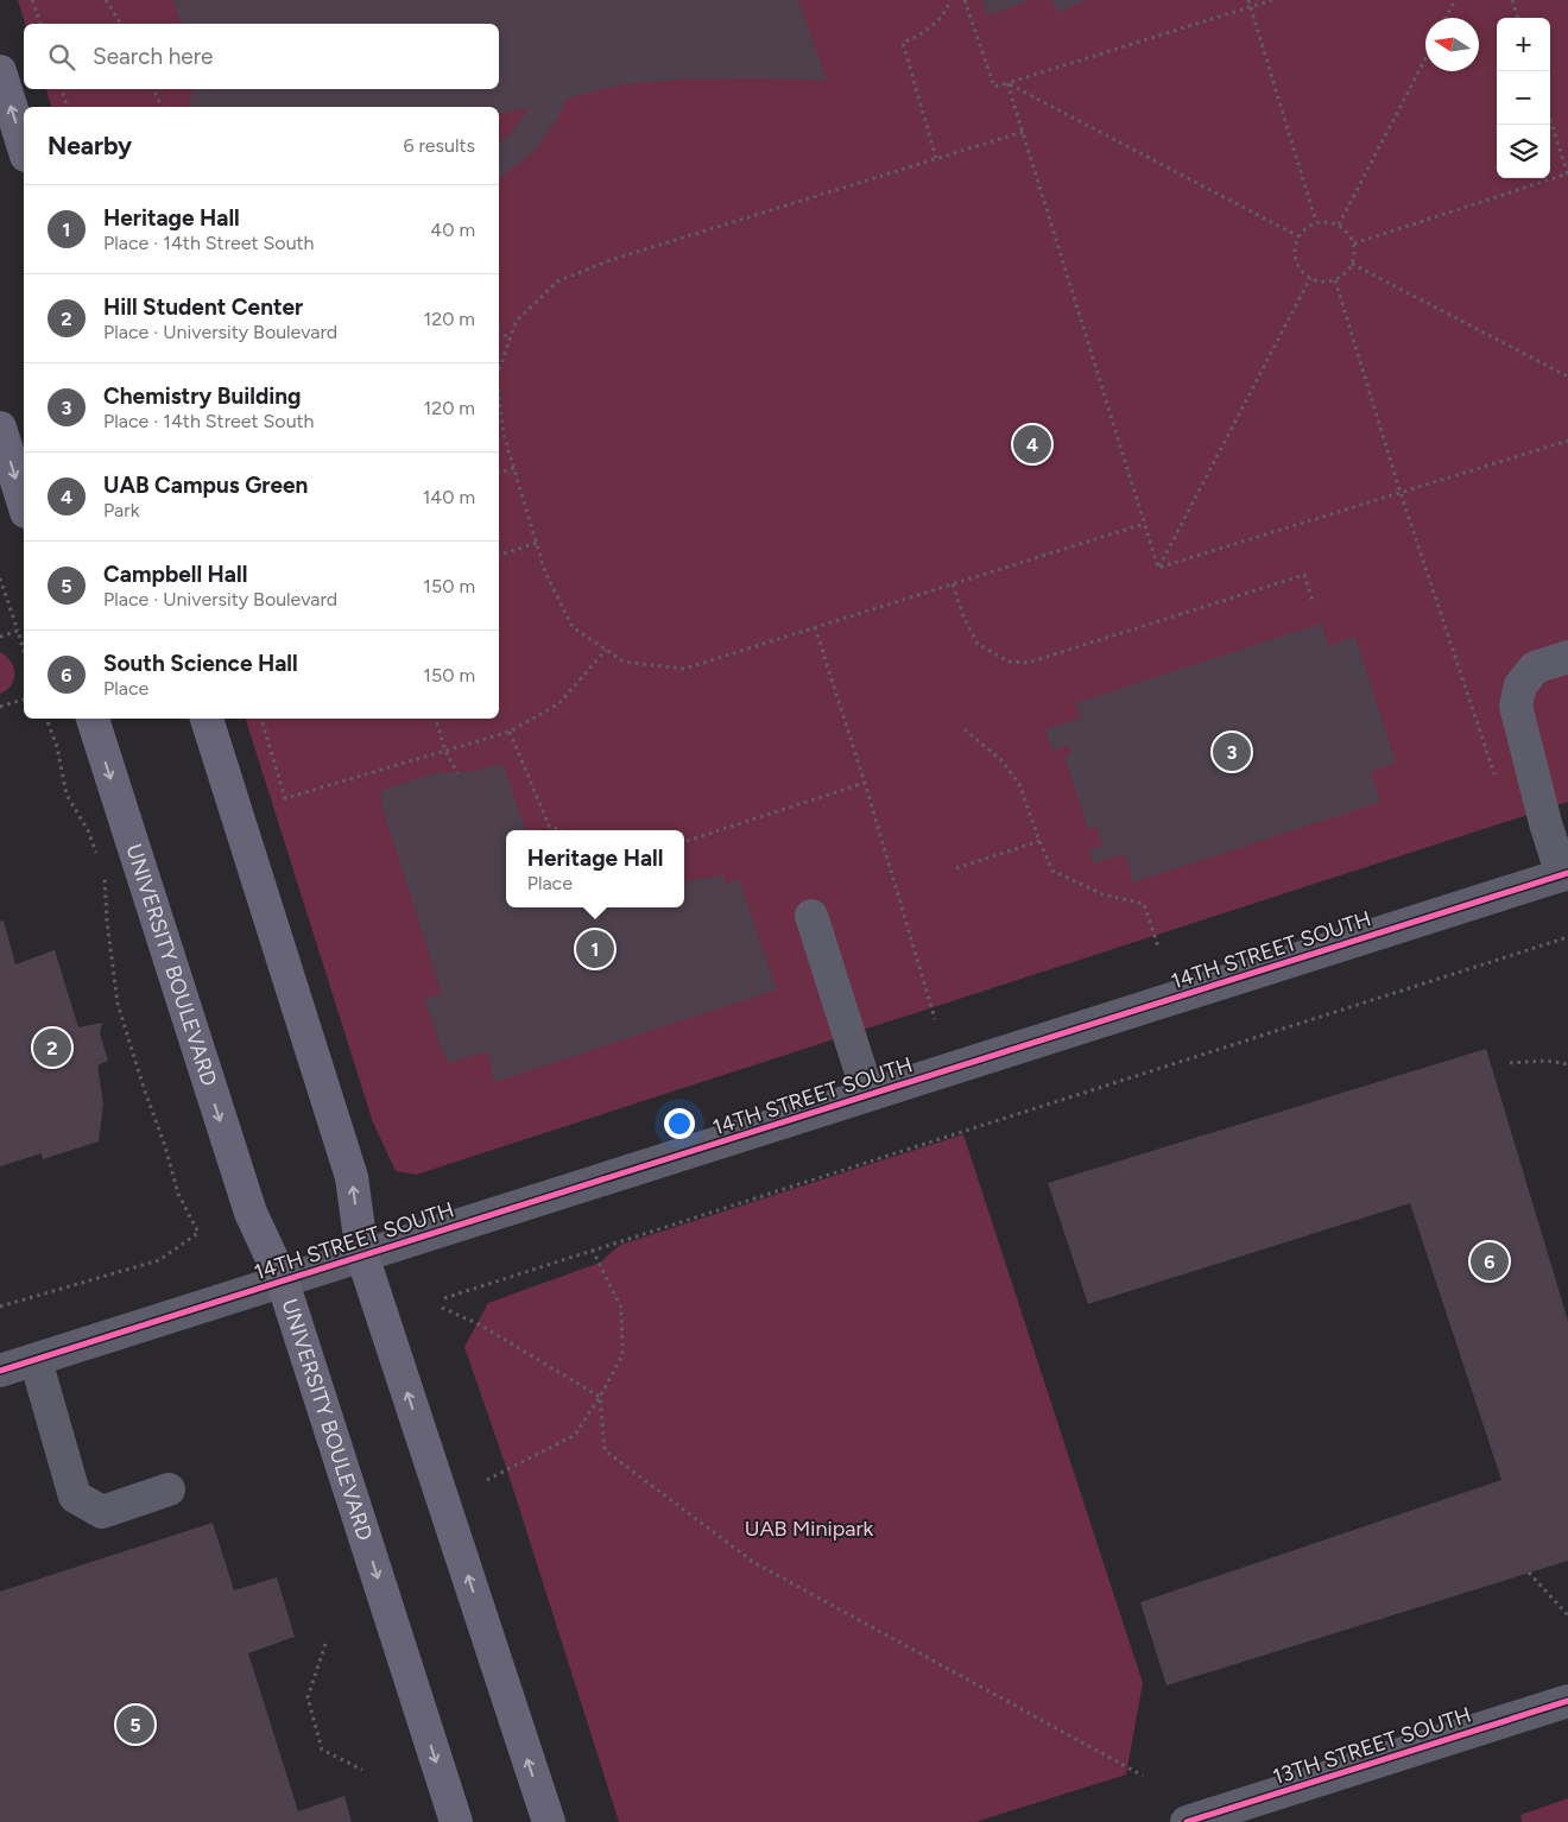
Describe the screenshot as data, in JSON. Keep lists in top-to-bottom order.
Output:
{
  "streets": {
    "main road": ["UNIVERSITY BOULEVARD"],
    "street": ["14TH STREET SOUTH", "13TH STREET SOUTH"]
  },
  "crossings": [
    ["14TH STREET SOUTH", "UNIVERSITY BOULEVARD"]
  ],
  "parks": ["UAB Minipark"],
  "north": "left",
  "page": {
    "map_buttons": ["+", "−"],
    "search": "Search here",
    "heading": ["Nearby", "6 results"],
    "list": [
      {
        "mark": "1",
        "name": "Heritage Hall",
        "note": "Place · 14th Street South",
        "value": "40 m"
      },
      {
        "mark": "2",
        "name": "Hill Student Center",
        "note": "Place · University Boulevard",
        "value": "120 m"
      },
      {
        "mark": "3",
        "name": "Chemistry Building",
        "note": "Place · 14th Street South",
        "value": "120 m"
      },
      {
        "mark": "4",
        "name": "UAB Campus Green",
        "note": "Park",
        "value": "140 m"
      },
      {
        "mark": "5",
        "name": "Campbell Hall",
        "note": "Place · University Boulevard",
        "value": "150 m"
      },
      {
        "mark": "6",
        "name": "South Science Hall",
        "note": "Place",
        "value": "150 m"
      }
    ],
    "pins": [
      "4",
      "3",
      "1",
      "2",
      "6",
      "5"
    ],
    "popup": ["Heritage Hall", "Place"]
  }
}
